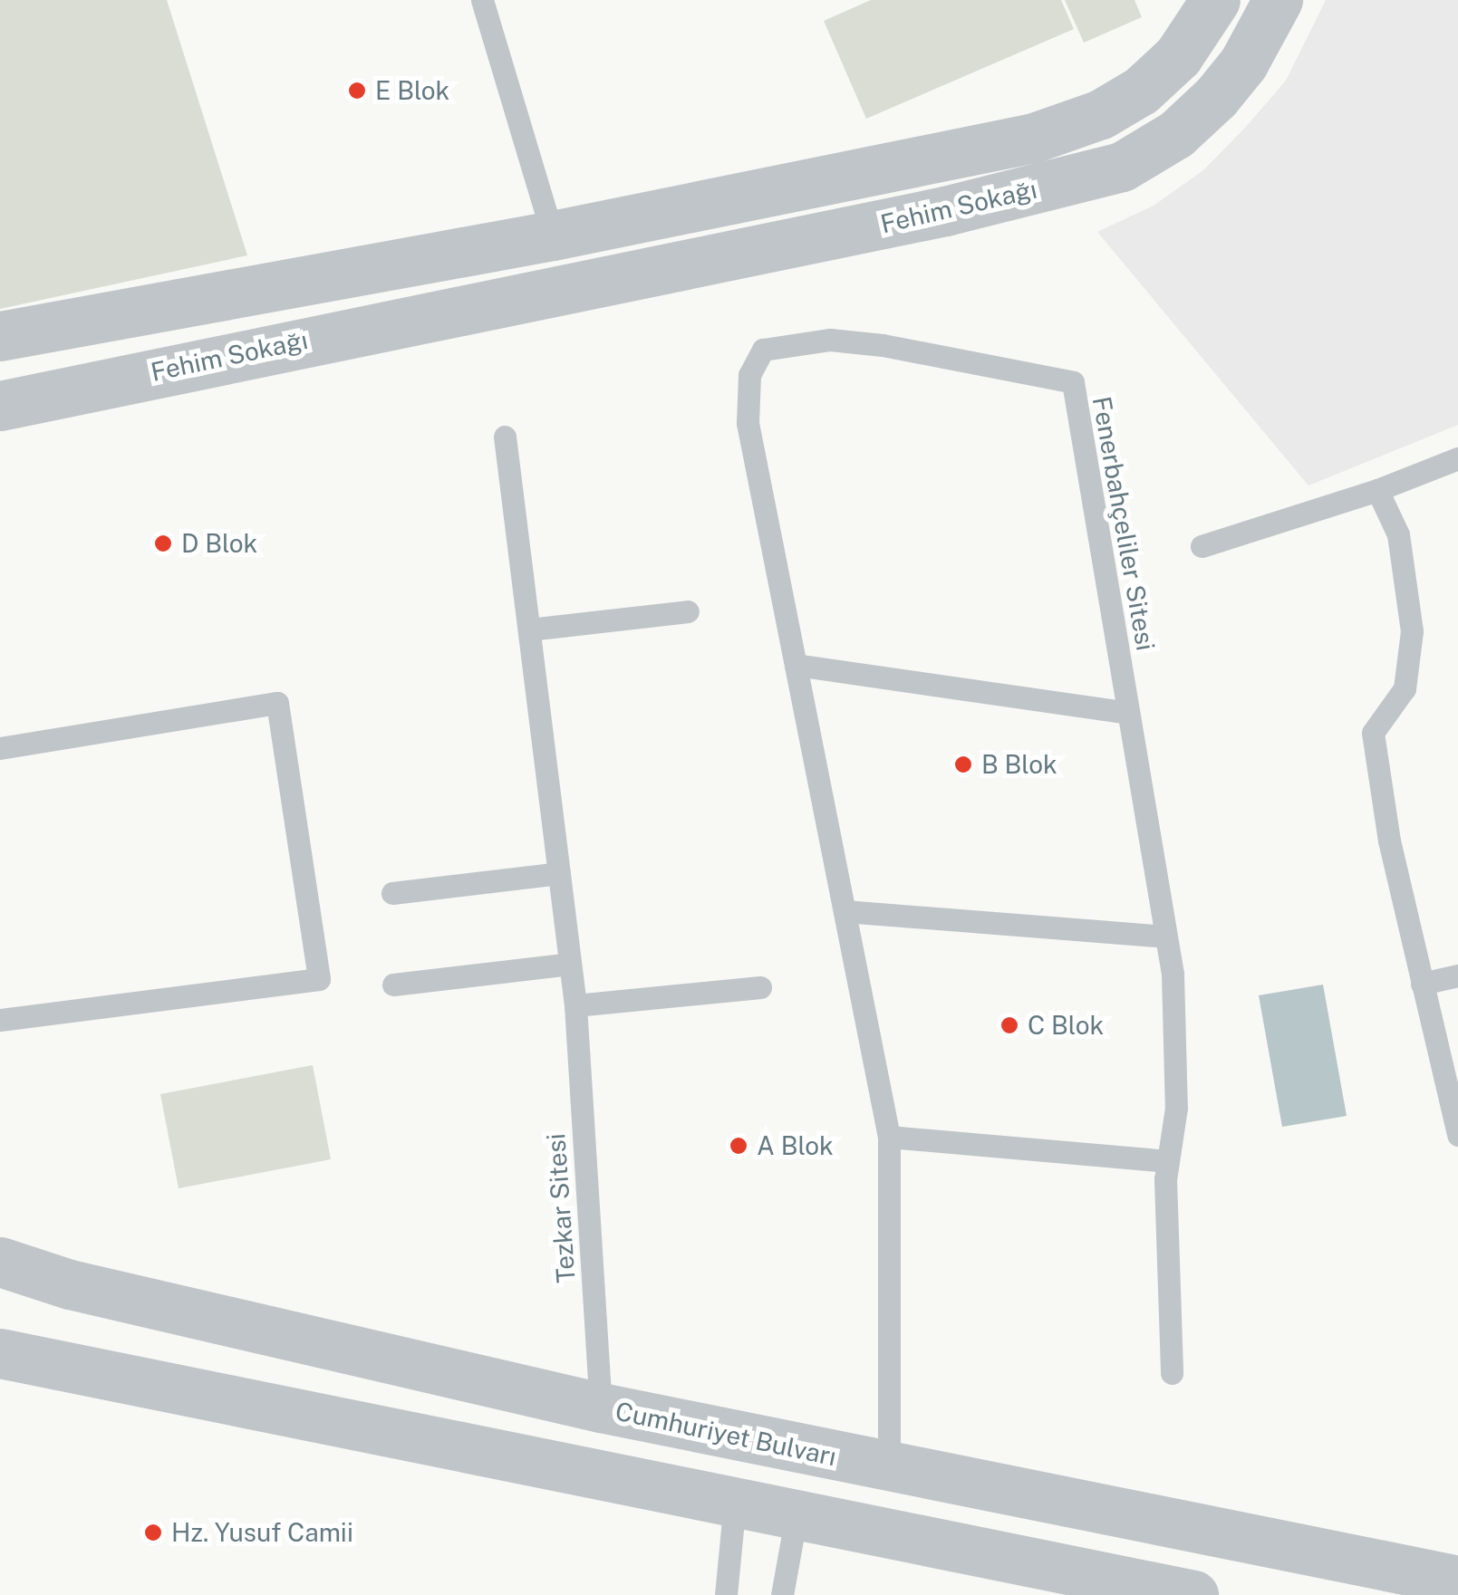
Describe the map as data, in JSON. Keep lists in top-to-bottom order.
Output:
{
  "streets": {
    "street": ["Fehim Sokağı", "Cumhuriyet Bulvarı"],
    "lane": ["Fenerbahçeliler Sitesi", "Tezkar Sitesi"]
  },
  "crossings": [
    ["Fenerbahçeliler Sitesi", "Cumhuriyet Bulvarı"],
    ["Tezkar Sitesi", "Cumhuriyet Bulvarı"]
  ],
  "places": [
    "E Blok",
    "D Blok",
    "B Blok",
    "C Blok",
    "A Blok",
    "Hz. Yusuf Camii"
  ]
}
